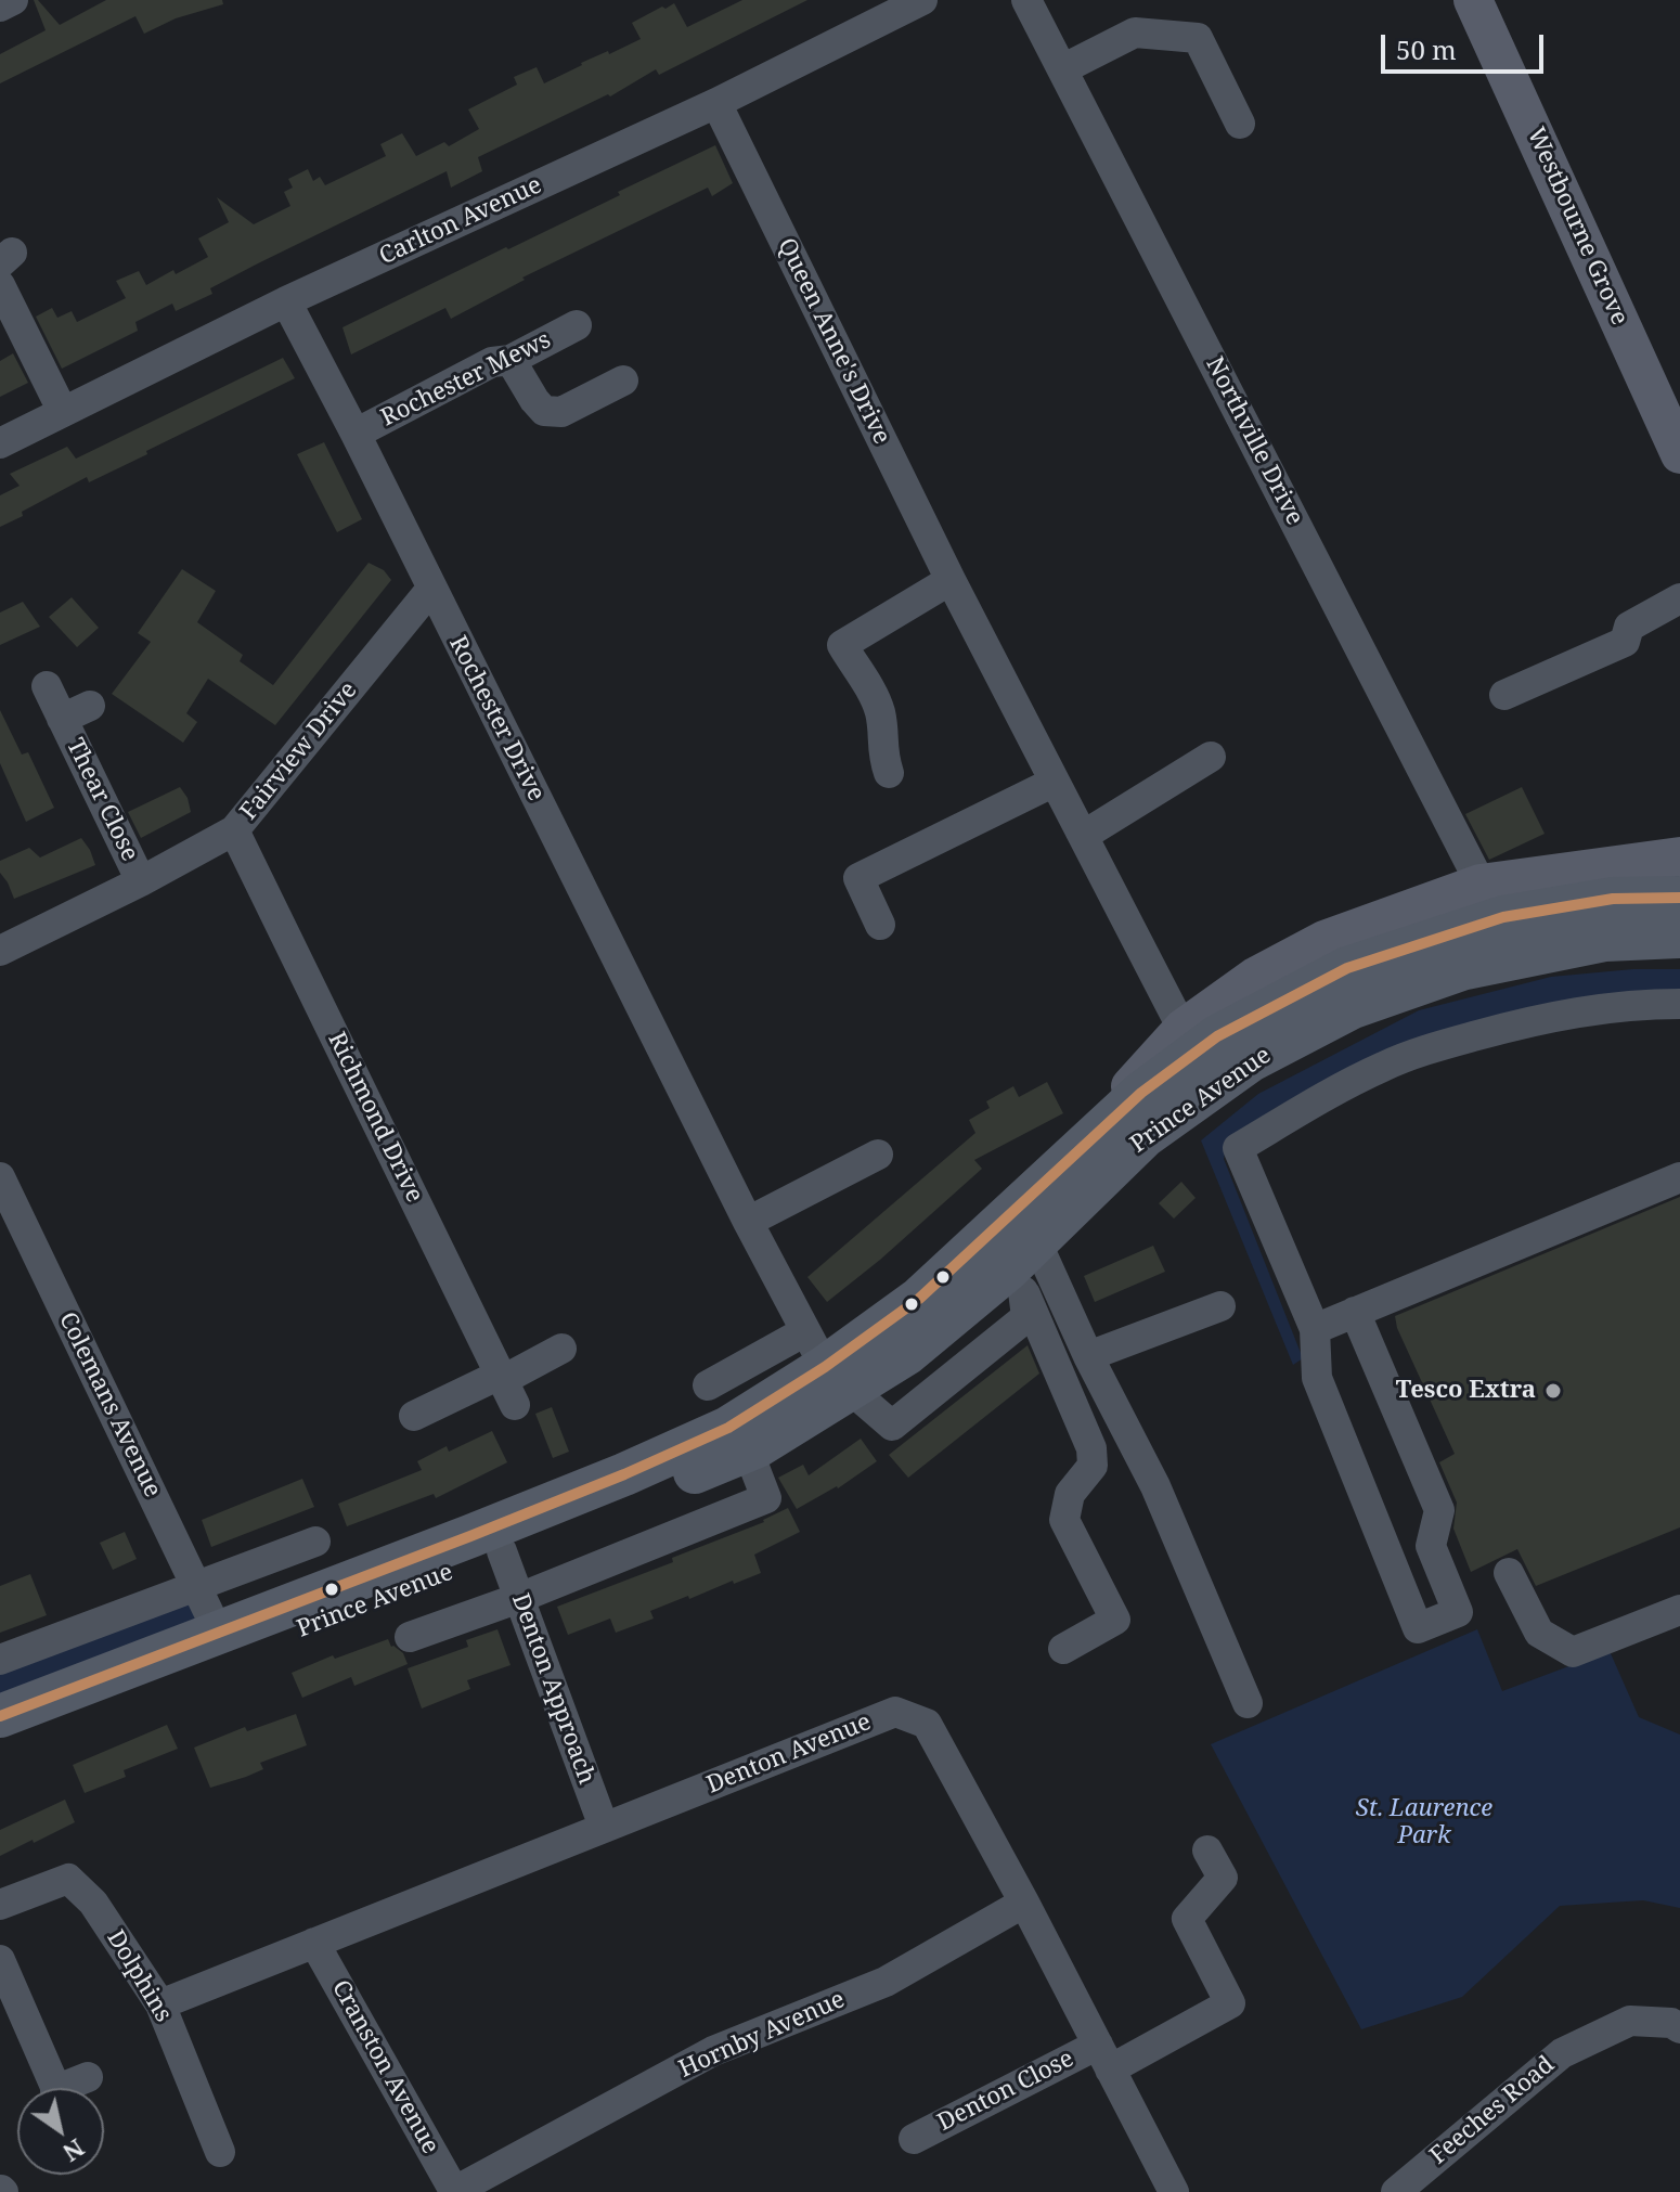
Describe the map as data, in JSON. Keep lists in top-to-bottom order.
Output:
{
  "streets": {
    "highway": ["Prince Avenue"],
    "main road": ["Westbourne Grove"],
    "street": [
      "Carlton Avenue",
      "Queen Anne's Drive",
      "Rochester Mews",
      "Northville Drive",
      "Rochester Drive",
      "Fairview Drive",
      "Thear Close",
      "Richmond Drive",
      "Colemans Avenue",
      "Denton Approach",
      "Denton Avenue",
      "Dolphins",
      "Hornby Avenue",
      "Cranston Avenue",
      "Denton Close",
      "Feeches Road"
    ]
  },
  "crossings": [
    ["Carlton Avenue", "Queen Anne's Drive"],
    ["Carlton Avenue", "Rochester Drive"],
    ["Queen Anne's Drive", "Prince Avenue"],
    ["Rochester Mews", "Rochester Drive"],
    ["Northville Drive", "Prince Avenue"],
    ["Rochester Drive", "Fairview Drive"],
    ["Rochester Drive", "Prince Avenue"],
    ["Fairview Drive", "Thear Close"],
    ["Fairview Drive", "Richmond Drive"],
    ["Prince Avenue", "Colemans Avenue"],
    ["Prince Avenue", "Denton Approach"],
    ["Denton Approach", "Denton Avenue"],
    ["Denton Avenue", "Dolphins"],
    ["Denton Avenue", "Hornby Avenue"],
    ["Denton Avenue", "Cranston Avenue"],
    ["Denton Avenue", "Denton Close"],
    ["Hornby Avenue", "Cranston Avenue"]
  ],
  "parks": ["St. Laurence Park"],
  "places": ["Tesco Extra"],
  "scale_bar": "50 m",
  "north": "bottom right"
}
